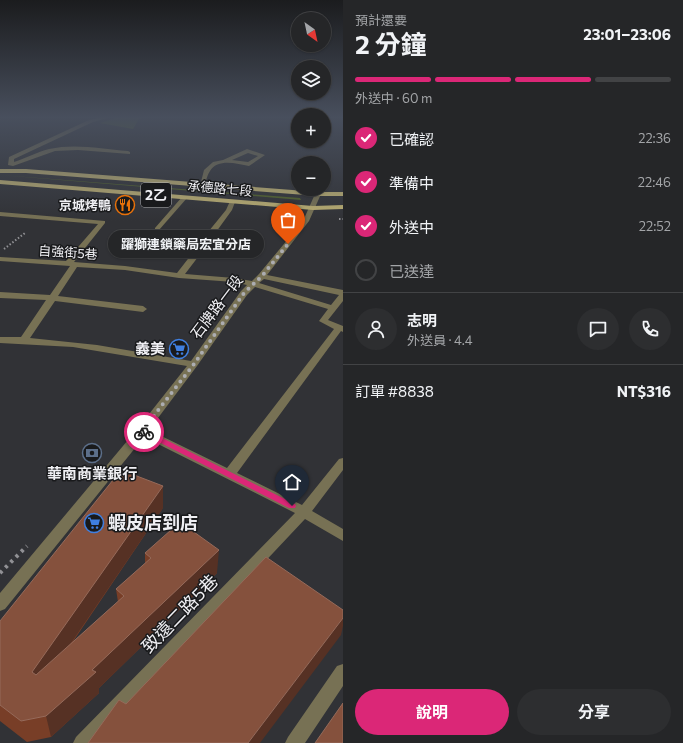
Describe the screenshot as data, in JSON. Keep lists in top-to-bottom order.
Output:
{
  "streets": {
    "main road": ["承德路七段", "2乙"],
    "street": ["自強街5巷", "石牌路一段", "致遠二路5巷"]
  },
  "crossings": [
    ["承德路七段", "2乙"],
    ["承德路七段", "石牌路一段"],
    ["自強街5巷", "石牌路一段"]
  ],
  "places": {
    "restaurant": ["京城烤鴨"],
    "other": ["躍獅連鎖藥局宏宜分店"],
    "supermarket": ["義美", "蝦皮店到店"],
    "bank": ["華南商業銀行"]
  },
  "north": "bottom right",
  "page": {
    "heading": ["2 分鐘", "預計還要", "23:01–23:06"],
    "panel": [
      "志明",
      "外送員 · 4.4",
      "訂單 #8838",
      "NT$316"
    ],
    "map_buttons": ["+", "−"],
    "bar": "外送中 · 60 m",
    "list": [
      ["已確認", "22:36"],
      ["準備中", "22:46"],
      ["外送中", "22:52"],
      "已送達"
    ],
    "bubble": "躍獅連鎖藥局宏宜分店",
    "buttons": ["說明", "分享"]
  }
}
